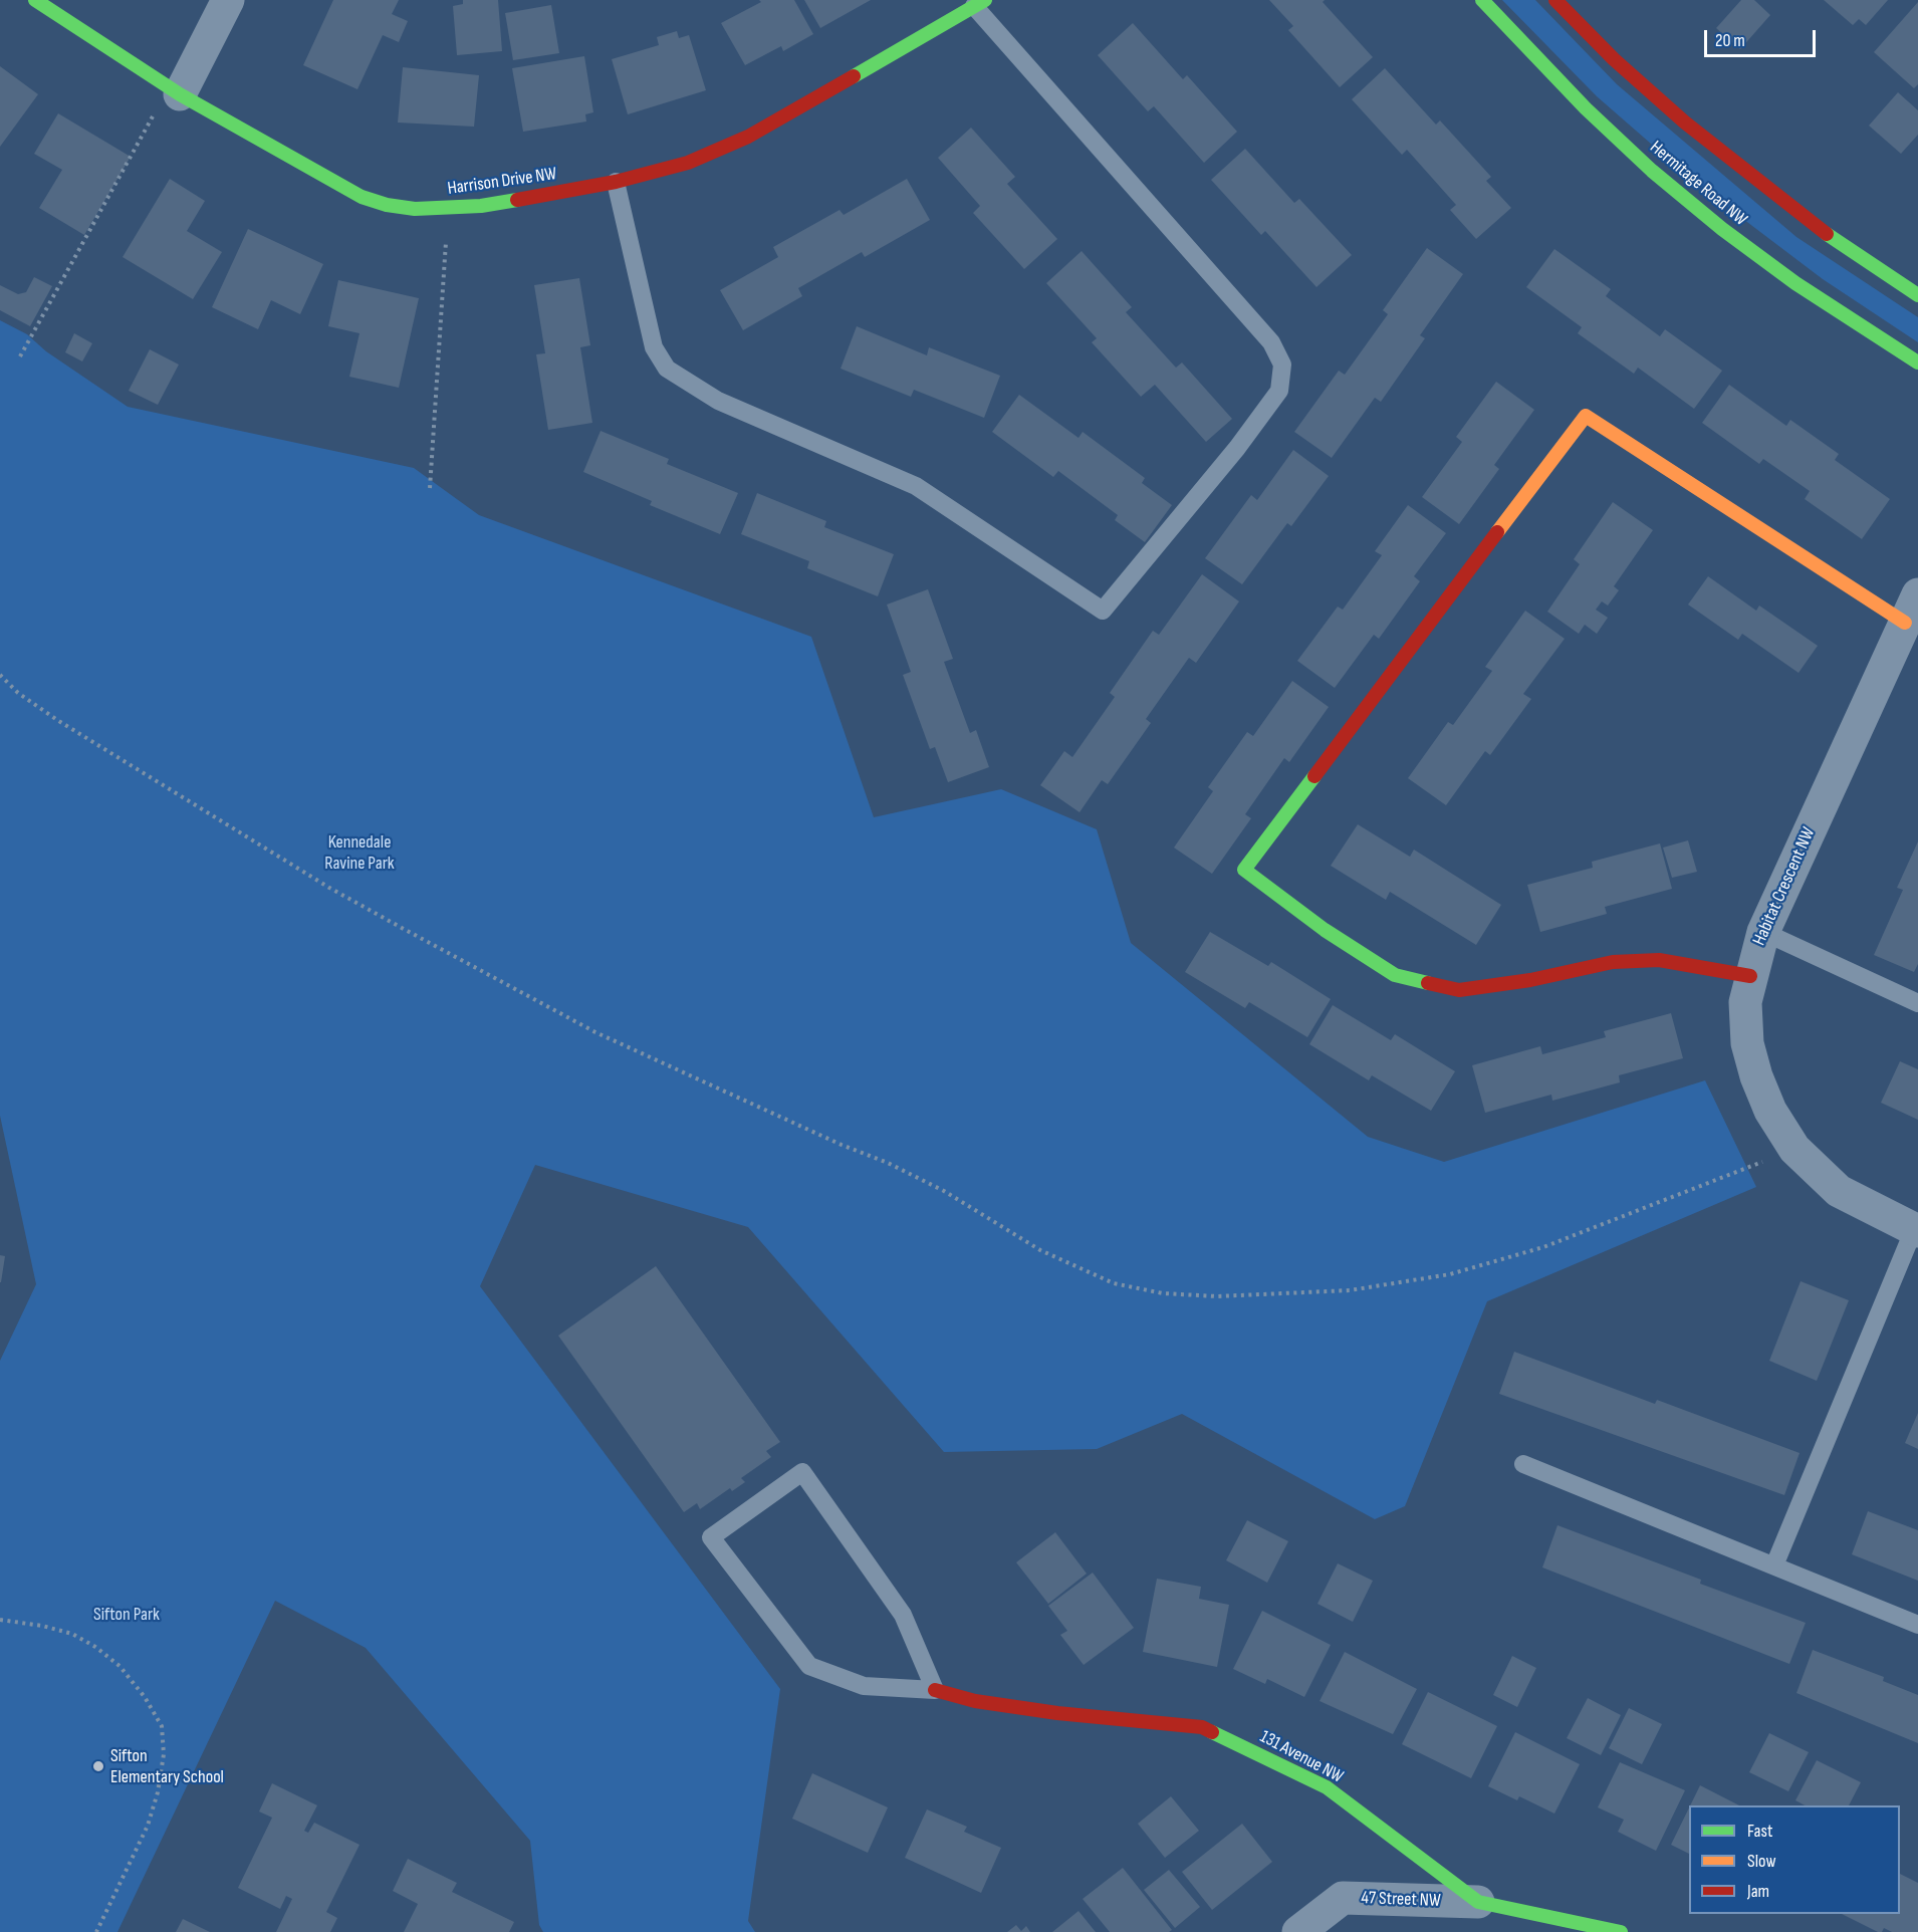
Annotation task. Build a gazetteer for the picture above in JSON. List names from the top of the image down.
{
  "streets": {
    "street": [
      "Harrison Drive NW",
      "Hermitage Road NW",
      "Habitat Crescent NW",
      "131 Avenue NW",
      "47 Street NW"
    ]
  },
  "crossings": [
    ["131 Avenue NW", "47 Street NW"]
  ],
  "parks": ["Kennedale Ravine Park", "Sifton Park"],
  "places": ["Sifton Elementary School"],
  "legend": ["Fast", "Slow", "Jam"],
  "scale_bar": "20 m"
}
